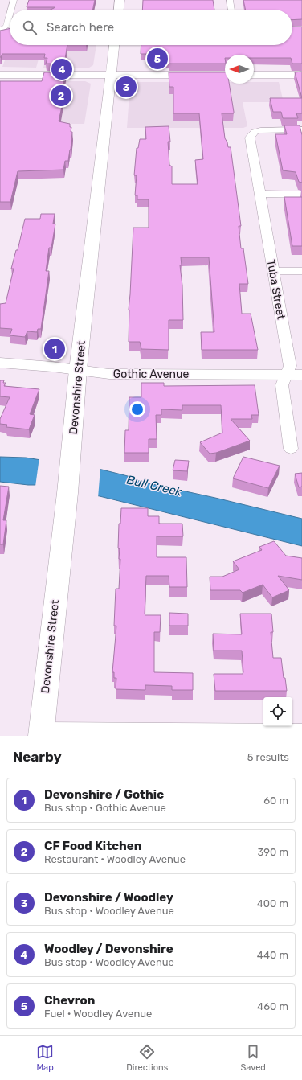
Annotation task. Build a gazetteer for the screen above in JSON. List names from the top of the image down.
{
  "streets": {
    "main road": ["Devonshire Street"],
    "street": ["Tuba Street", "Gothic Avenue"]
  },
  "crossings": [
    ["Tuba Street", "Gothic Avenue"],
    ["Gothic Avenue", "Devonshire Street"]
  ],
  "water": ["Bull Creek"],
  "north": "left",
  "page": {
    "search": "Search here",
    "pins": [
      "5",
      "4",
      "3",
      "2",
      "1"
    ],
    "heading": ["Nearby", "5 results"],
    "list": [
      {
        "mark": "1",
        "name": "Devonshire / Gothic",
        "note": "Bus stop · Gothic Avenue",
        "value": "60 m"
      },
      {
        "mark": "2",
        "name": "CF Food Kitchen",
        "note": "Restaurant · Woodley Avenue",
        "value": "390 m"
      },
      {
        "mark": "3",
        "name": "Devonshire / Woodley",
        "note": "Bus stop · Woodley Avenue",
        "value": "400 m"
      },
      {
        "mark": "4",
        "name": "Woodley / Devonshire",
        "note": "Bus stop · Woodley Avenue",
        "value": "440 m"
      },
      {
        "mark": "5",
        "name": "Chevron",
        "note": "Fuel · Woodley Avenue",
        "value": "460 m"
      }
    ],
    "nav": ["Map", "Directions", "Saved"]
  }
}
